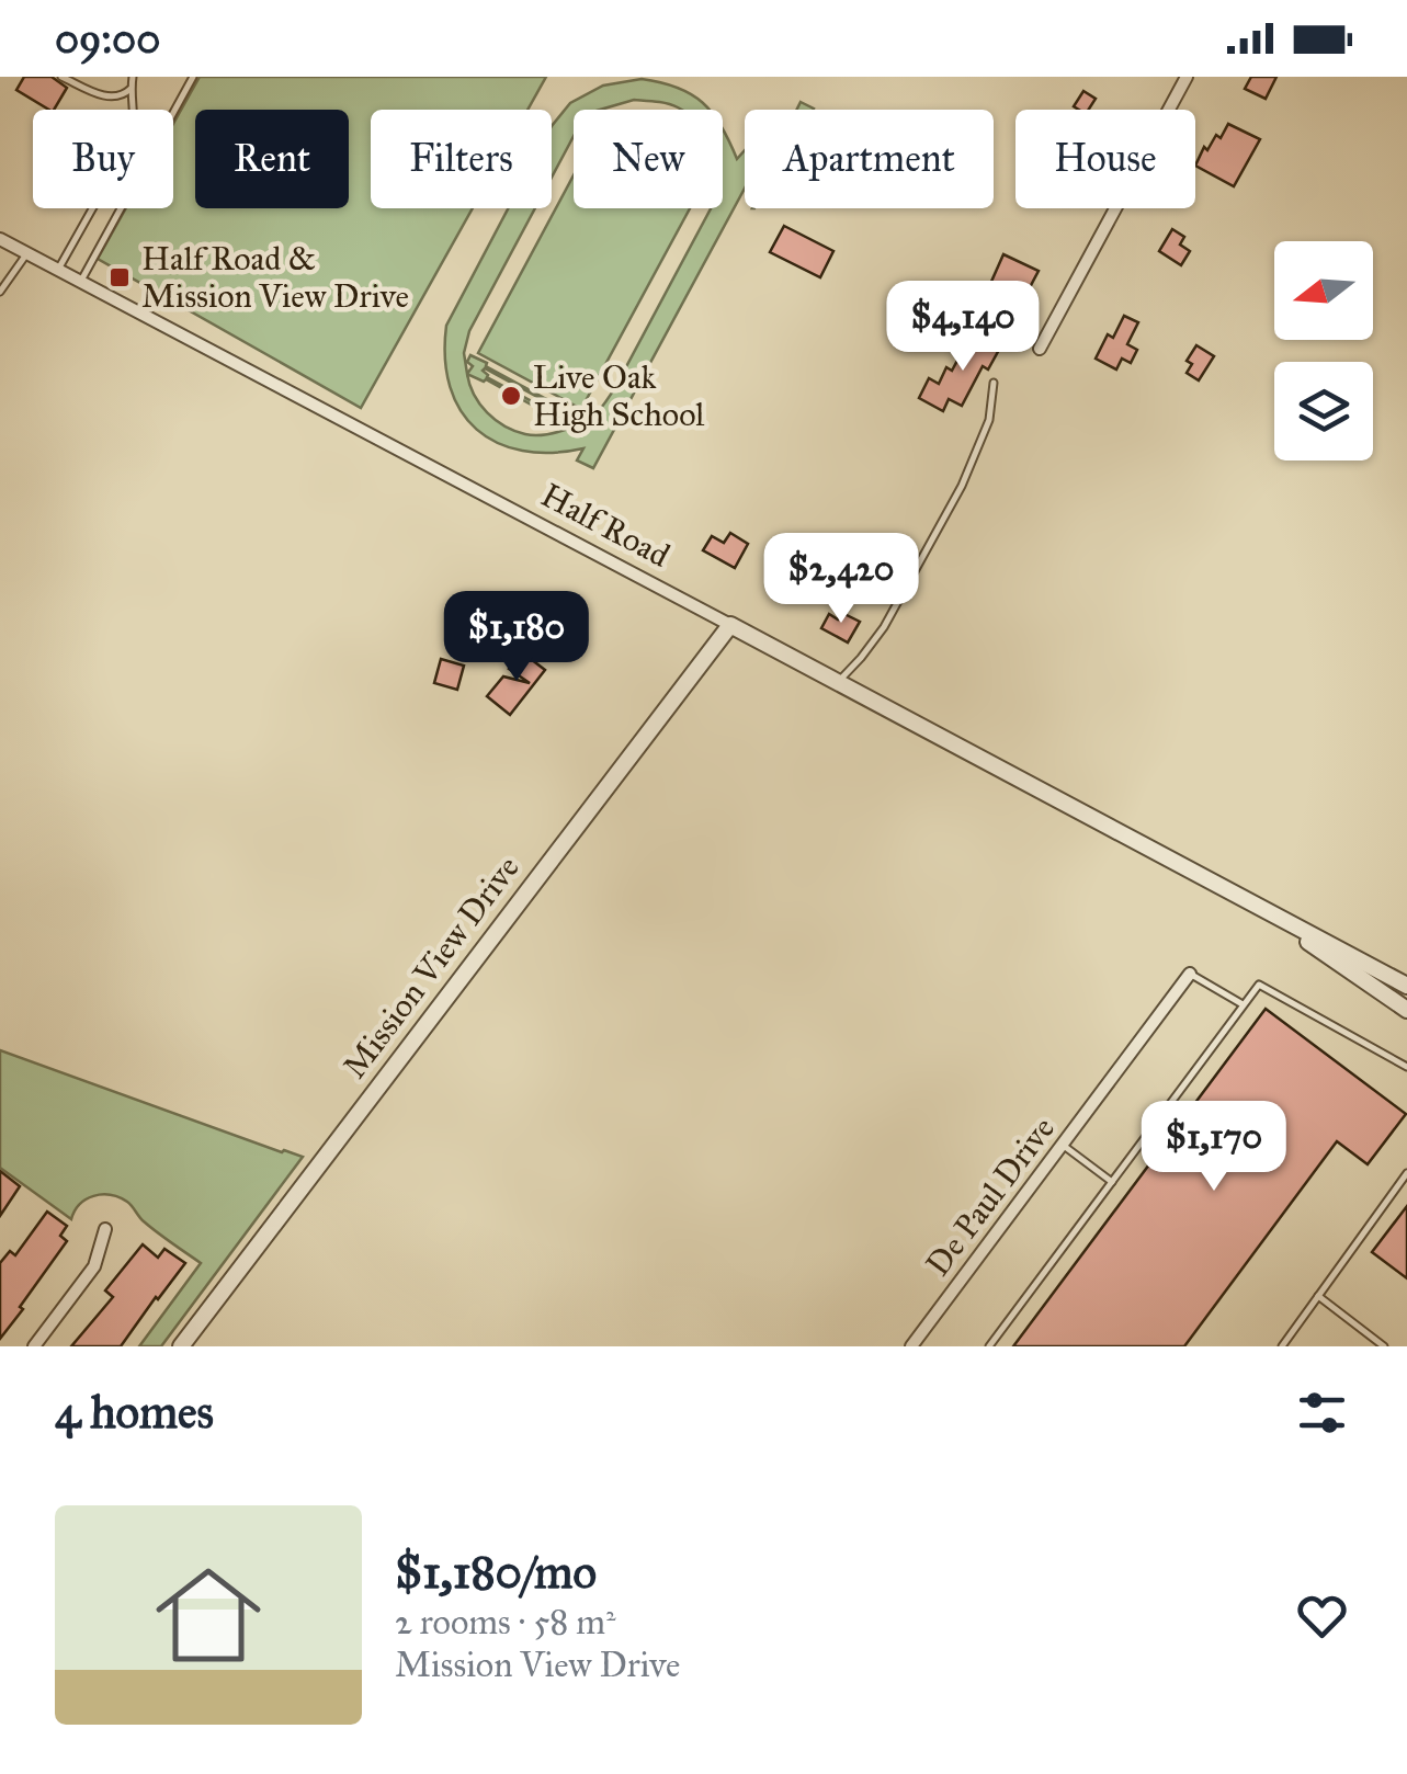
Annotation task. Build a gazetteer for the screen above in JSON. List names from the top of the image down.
{
  "streets": {
    "street": ["Half Road", "Mission View Drive", "De Paul Drive"]
  },
  "crossings": [
    ["Half Road", "Mission View Drive"]
  ],
  "places": {
    "transit": ["Half Road & Mission View Drive"],
    "other": ["Live Oak High School"]
  },
  "north": "left",
  "page": {
    "status": "09:00",
    "chip": [
      "Buy",
      "Rent",
      "Filters",
      "New",
      "Apartment",
      "House"
    ],
    "price": [
      "$4,140",
      "$2,420",
      "$1,180",
      "$1,170"
    ],
    "heading": "4 homes",
    "list": [
      {
        "name": "$1,180/mo",
        "note": "2 rooms · 58 m² · Mission View Drive"
      }
    ]
  }
}
